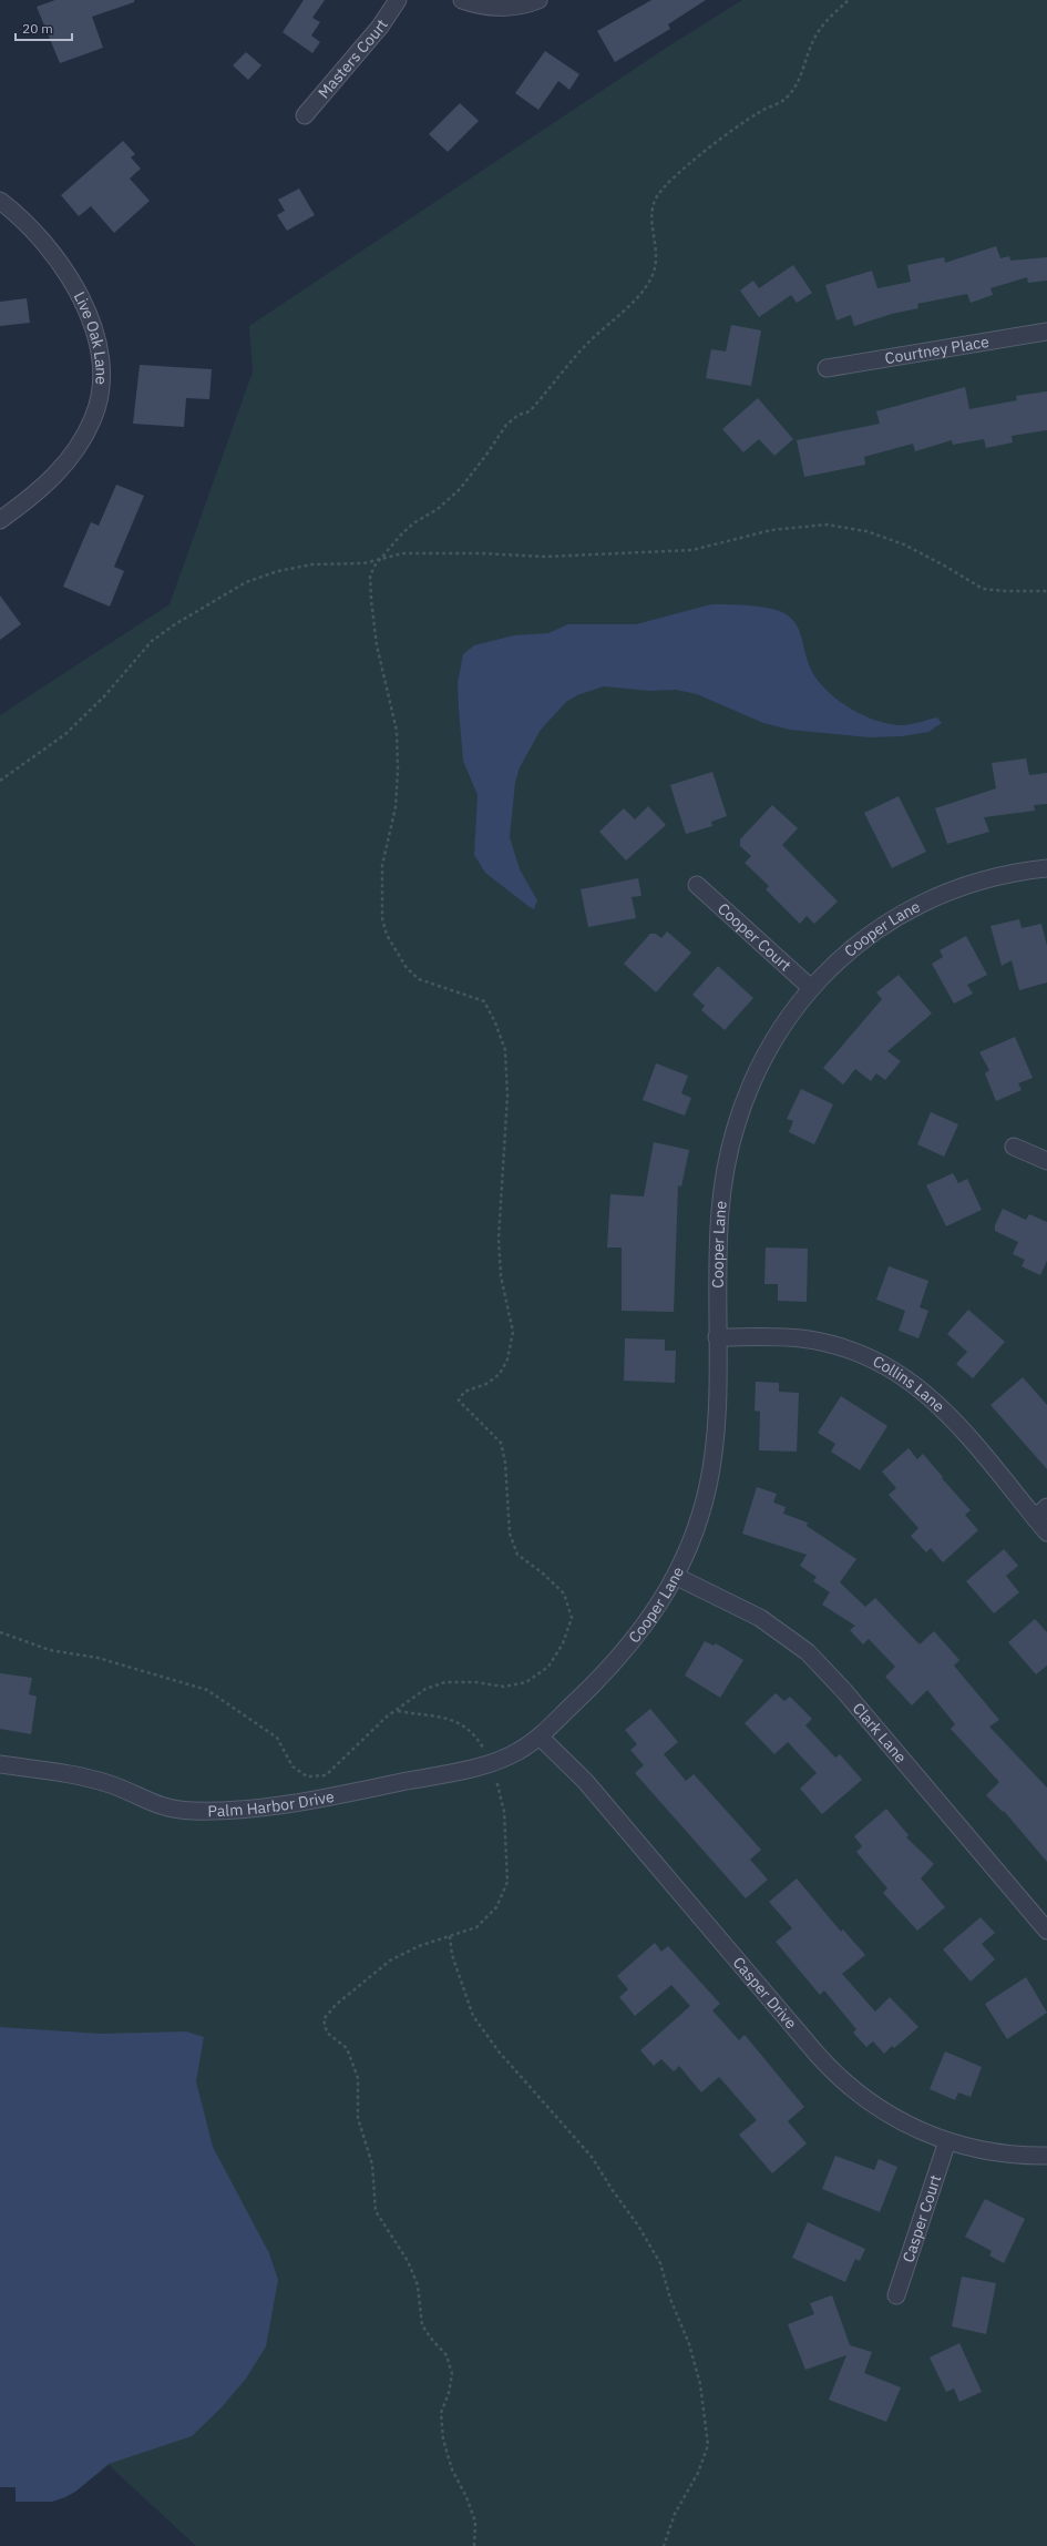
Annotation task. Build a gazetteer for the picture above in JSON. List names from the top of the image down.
{
  "streets": {
    "street": [
      "Masters Court",
      "Live Oak Lane",
      "Courtney Place",
      "Cooper Lane",
      "Cooper Court",
      "Collins Lane",
      "Clark Lane",
      "Palm Harbor Drive",
      "Casper Drive",
      "Casper Court"
    ]
  },
  "crossings": [
    ["Cooper Lane", "Cooper Court"],
    ["Cooper Lane", "Collins Lane"],
    ["Cooper Lane", "Clark Lane"],
    ["Cooper Lane", "Palm Harbor Drive"],
    ["Cooper Lane", "Casper Drive"],
    ["Palm Harbor Drive", "Casper Drive"],
    ["Casper Drive", "Casper Court"]
  ],
  "scale_bar": "20 m"
}
